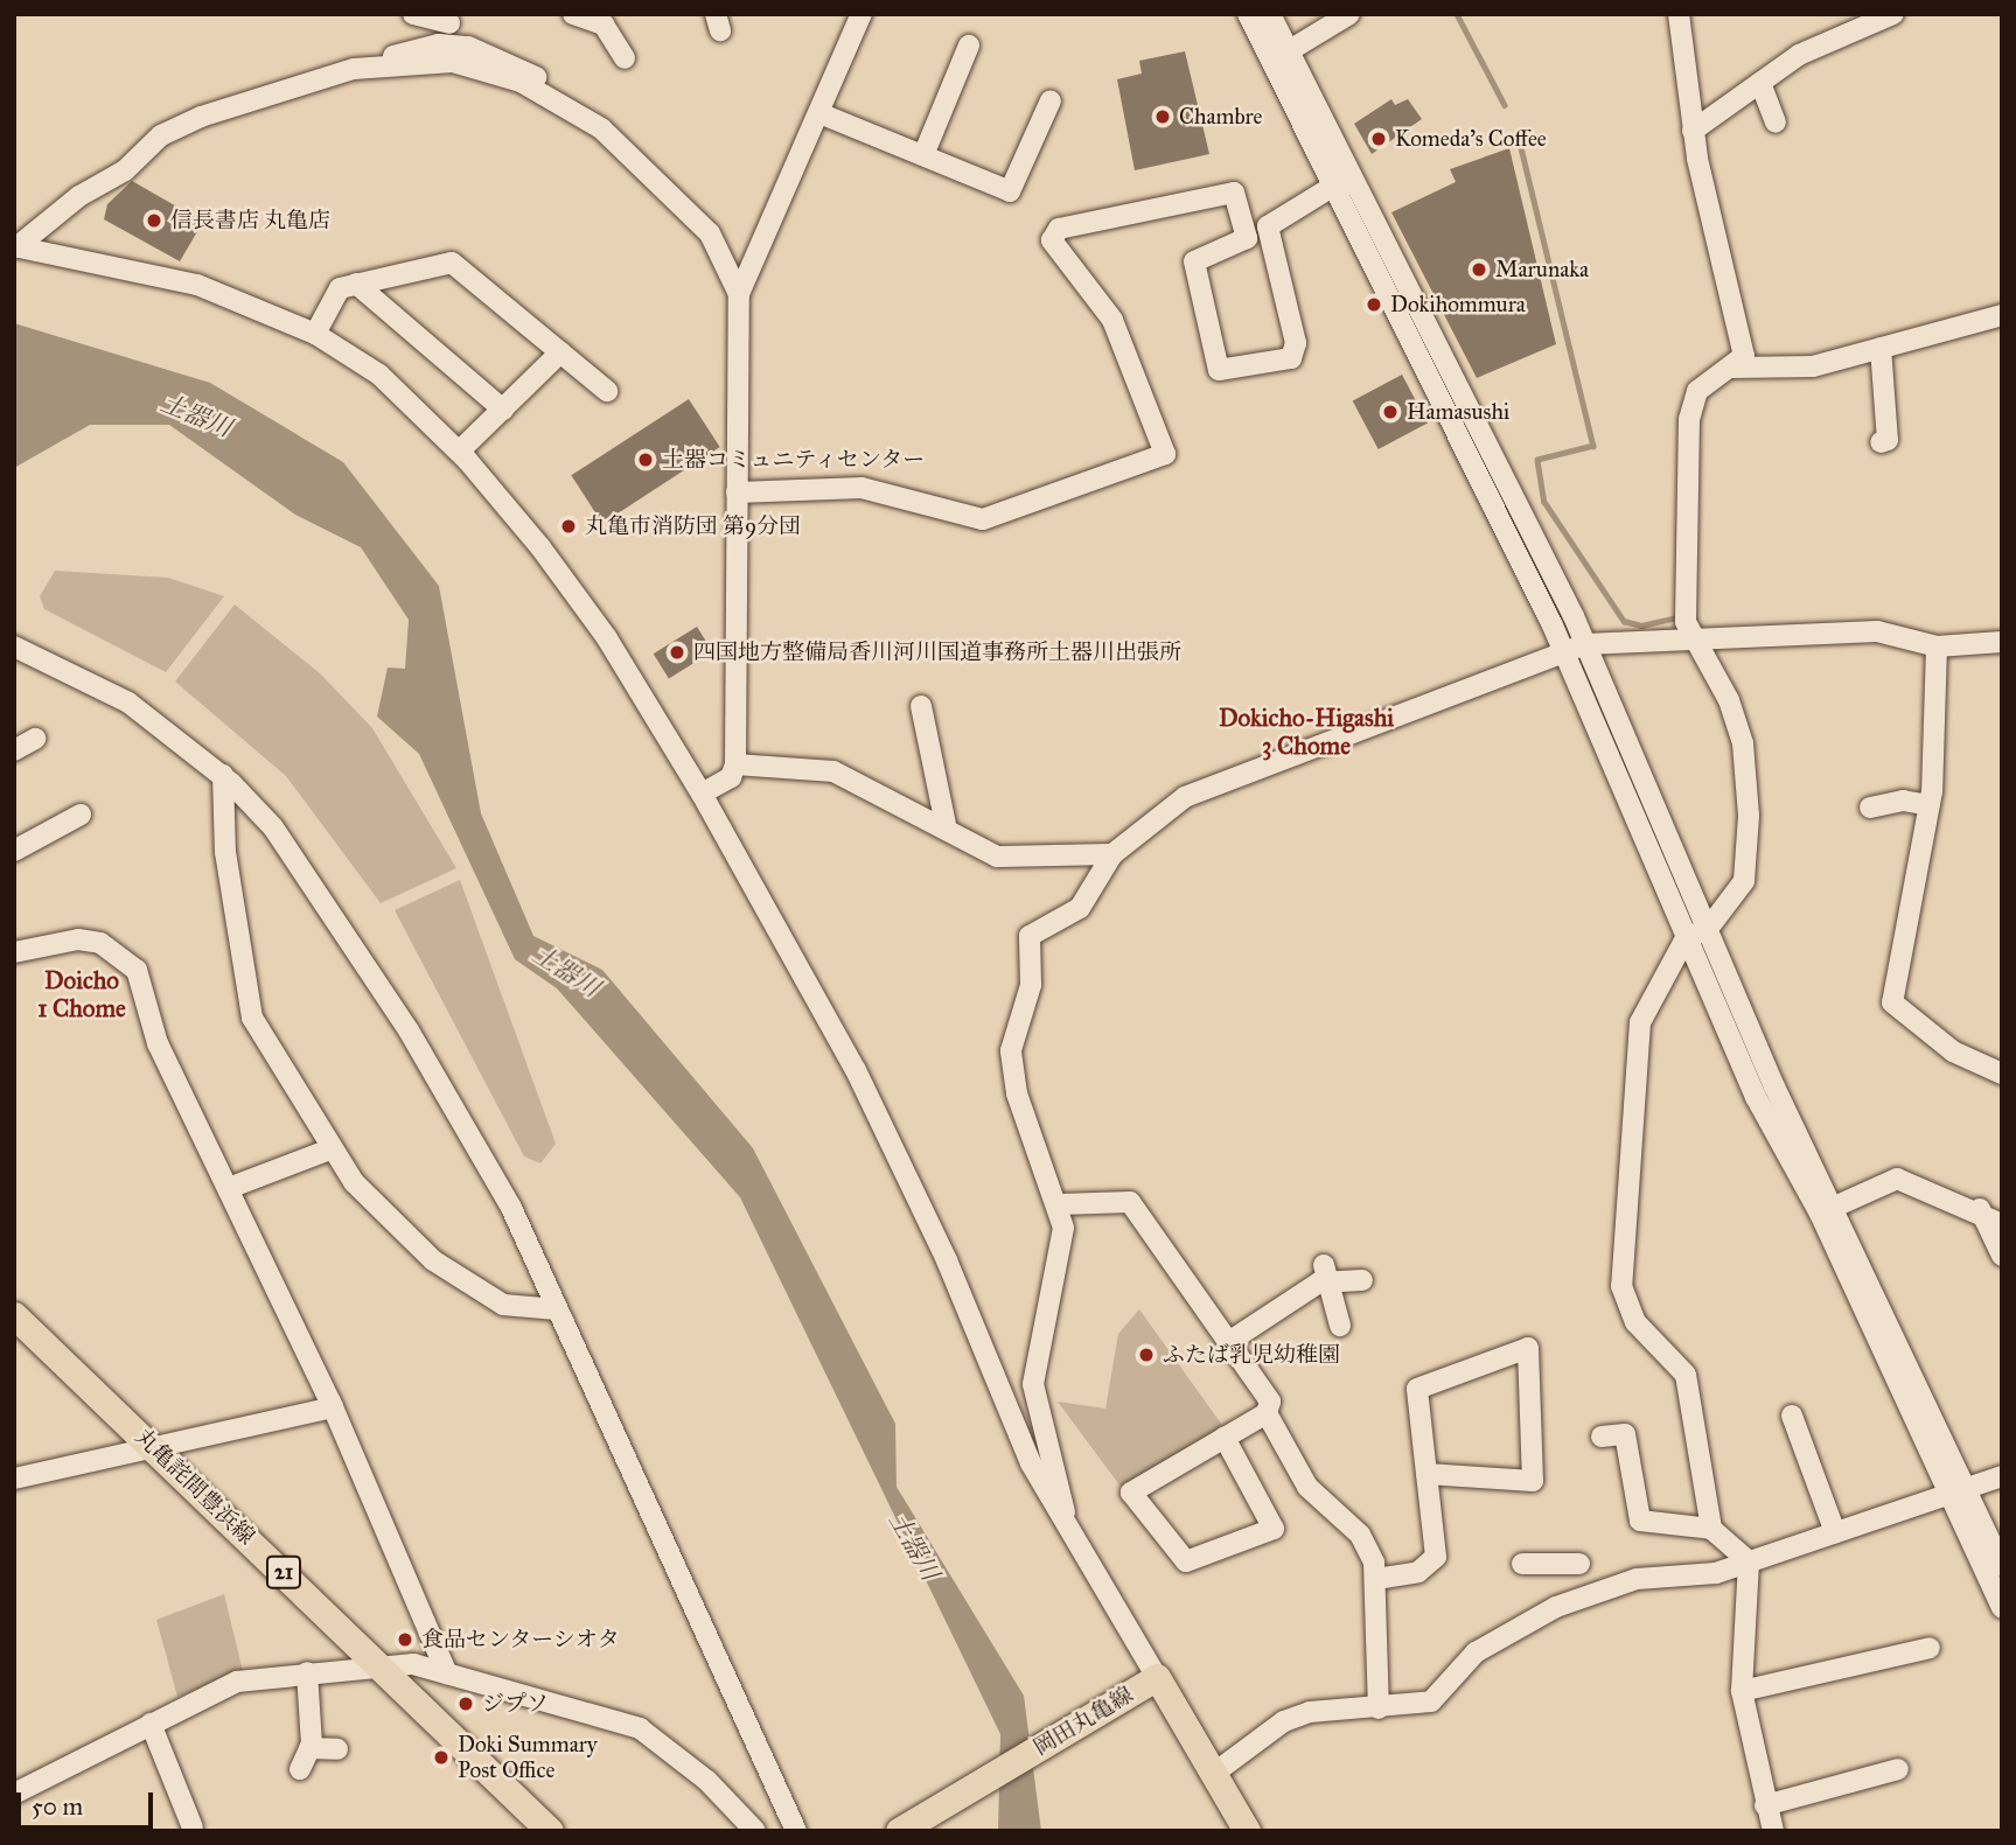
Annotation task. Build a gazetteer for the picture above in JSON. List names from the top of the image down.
{
  "streets": {
    "main road": ["丸亀詫間豊浜線", "21", "岡田丸亀線"]
  },
  "districts": ["Dokicho-Higashi 3 Chome", "Doicho 1 Chome"],
  "water": ["土器川"],
  "places": [
    "Chambre",
    "Komeda's Coffee",
    "信長書店 丸亀店",
    "Marunaka",
    "Dokihommura",
    "Hamasushi",
    "土器コミュニティセンター",
    "丸亀市消防団 第9分団",
    "四国地方整備局香川河川国道事務所土器川出張所",
    "ふたば乳児幼稚園",
    "食品センターシオタ",
    "ジプソ",
    "Doki Summary Post Office"
  ],
  "scale_bar": "50 m"
}
